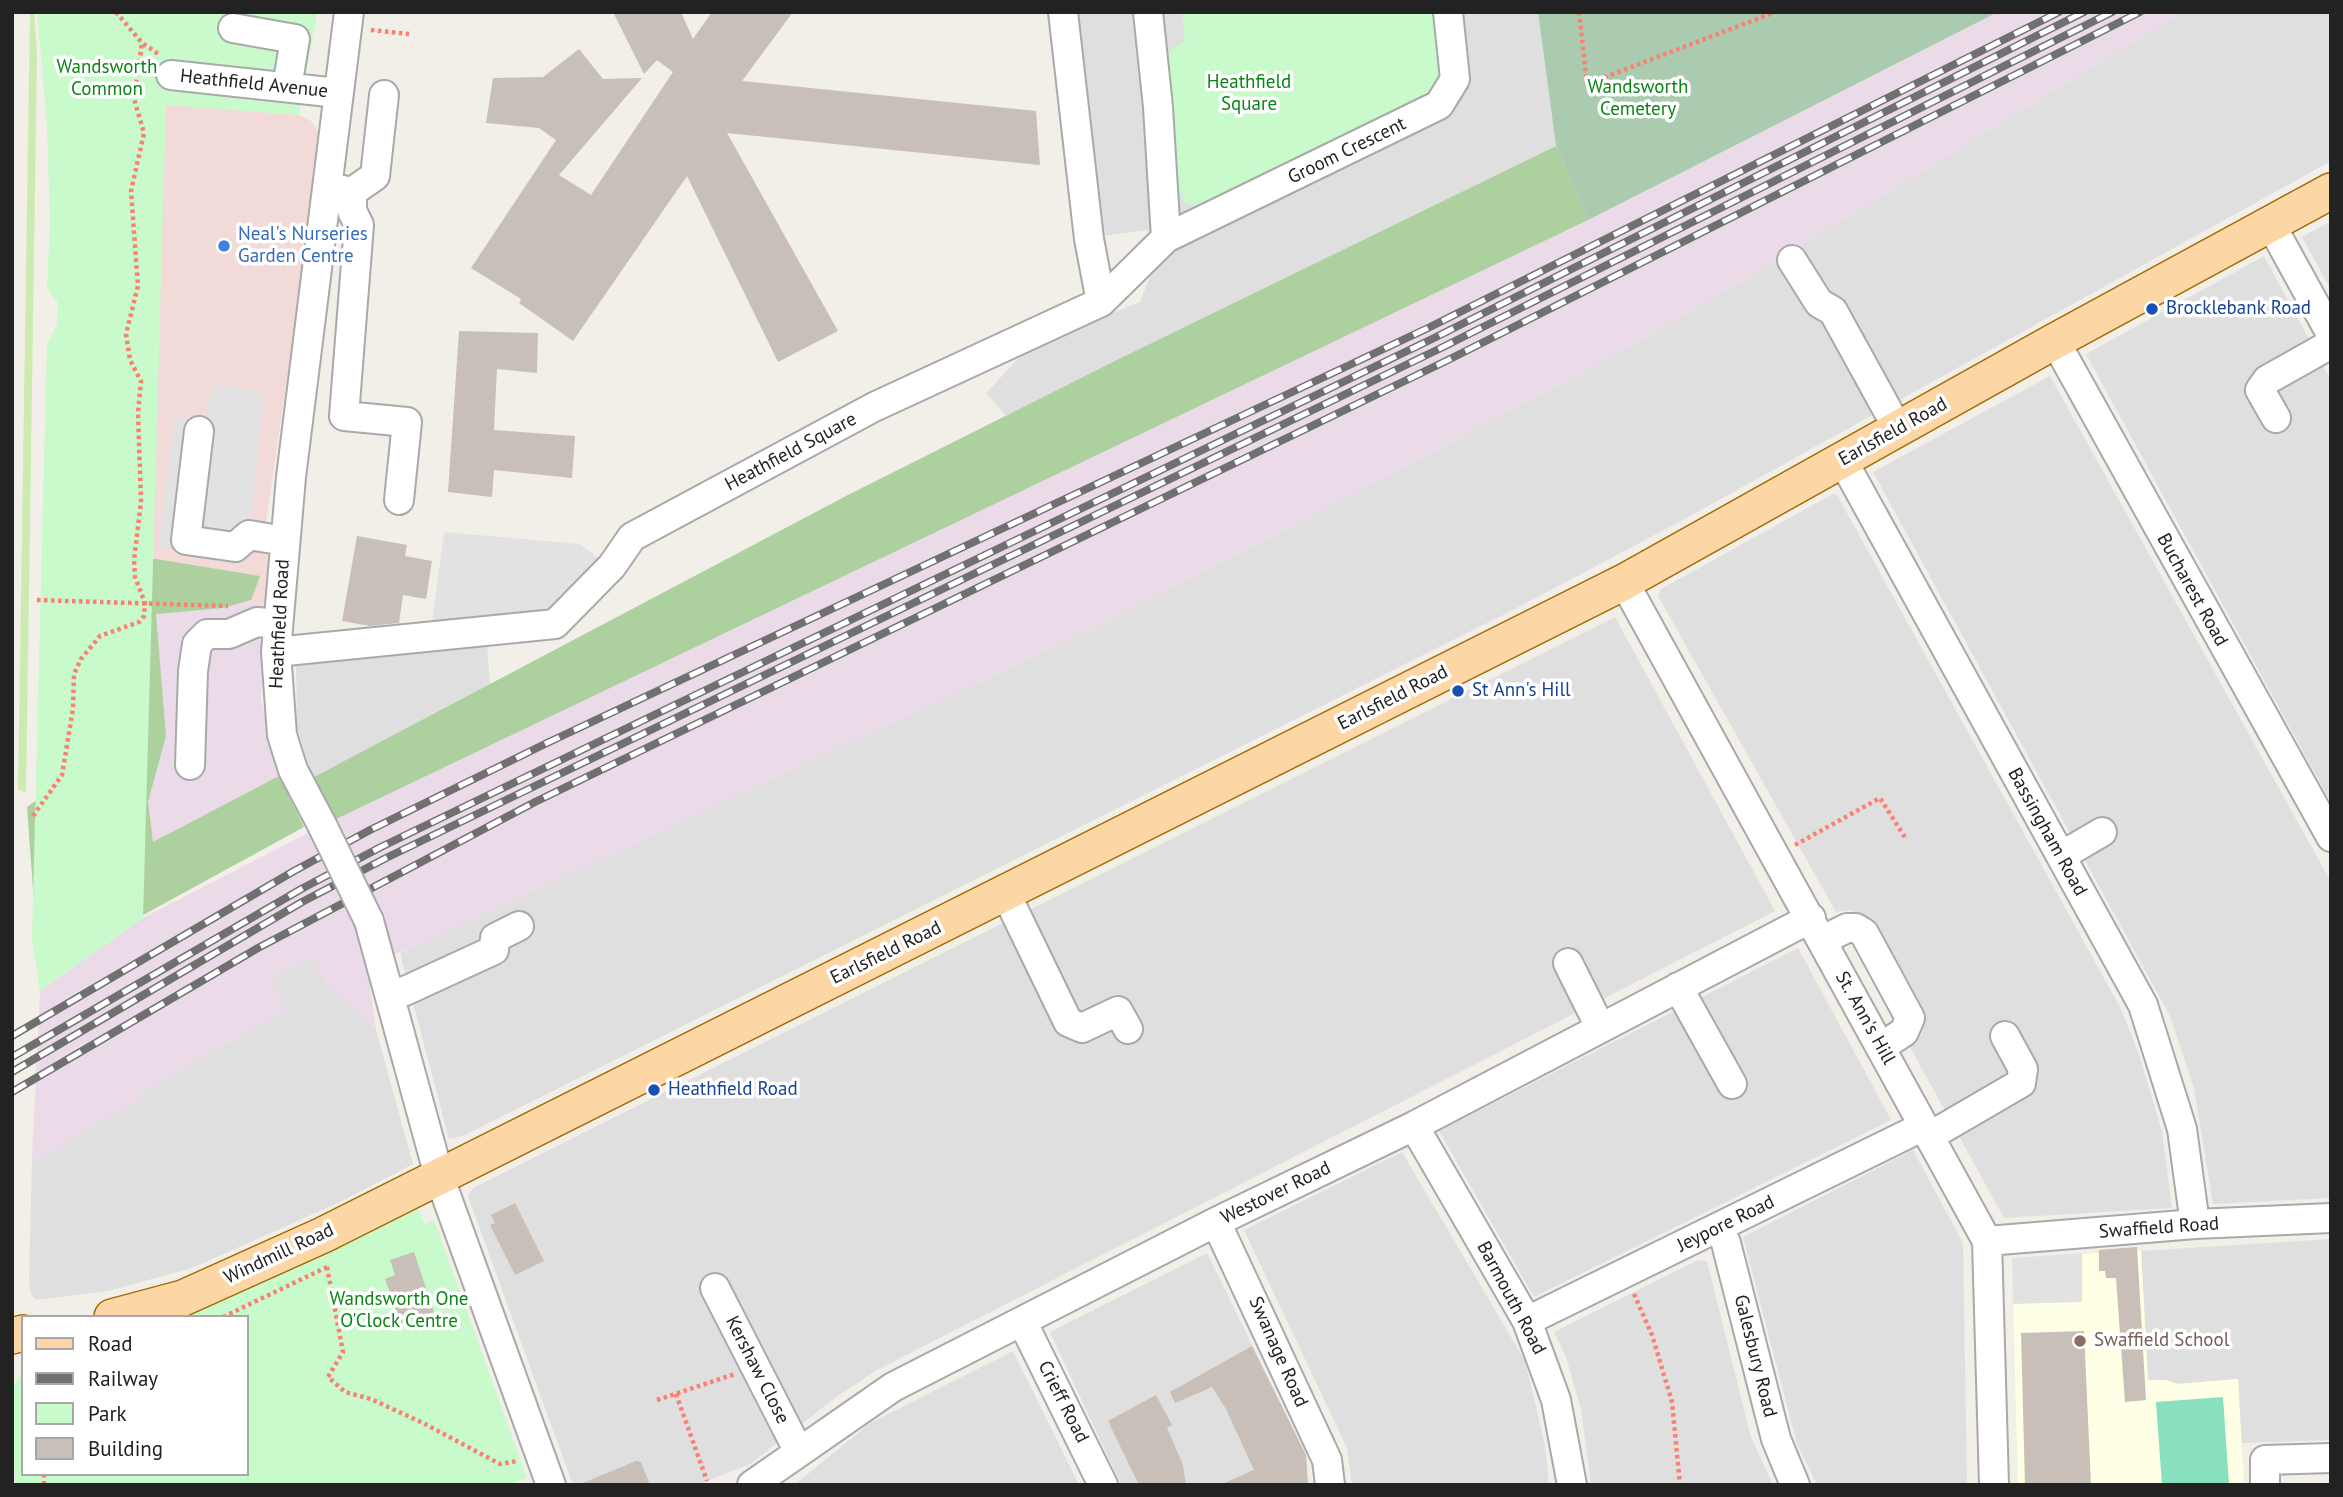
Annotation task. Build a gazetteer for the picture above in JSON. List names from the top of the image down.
{
  "streets": {
    "main road": ["Earlsfield Road", "Windmill Road"],
    "street": [
      "Heathfield Avenue",
      "Groom Crescent",
      "Heathfield Square",
      "Bucharest Road",
      "Heathfield Road",
      "Bassingham Road",
      "St. Ann's Hill",
      "Westover Road",
      "Jeypore Road",
      "Swaffield Road",
      "Barmouth Road",
      "Swanage Road",
      "Galesbury Road",
      "Kershaw Close",
      "Crieff Road"
    ]
  },
  "crossings": [
    ["Heathfield Avenue", "Heathfield Road"],
    ["Groom Crescent", "Heathfield Square"],
    ["Earlsfield Road", "Bucharest Road"],
    ["Earlsfield Road", "Heathfield Road"],
    ["Earlsfield Road", "Bassingham Road"],
    ["Earlsfield Road", "St. Ann's Hill"],
    ["Earlsfield Road", "Windmill Road"],
    ["Heathfield Square", "Heathfield Road"],
    ["Heathfield Road", "Windmill Road"],
    ["Bassingham Road", "Swaffield Road"],
    ["St. Ann's Hill", "Westover Road"],
    ["St. Ann's Hill", "Jeypore Road"],
    ["St. Ann's Hill", "Swaffield Road"],
    ["Westover Road", "Barmouth Road"],
    ["Westover Road", "Swanage Road"],
    ["Westover Road", "Kershaw Close"],
    ["Westover Road", "Crieff Road"],
    ["Jeypore Road", "Barmouth Road"],
    ["Jeypore Road", "Galesbury Road"]
  ],
  "parks": [
    "Wandsworth Common",
    "Heathfield Square",
    "Wandsworth Cemetery",
    "Wandsworth One O'Clock Centre"
  ],
  "places": [
    "Neal's Nurseries Garden Centre",
    "Brocklebank Road",
    "St Ann's Hill",
    "Heathfield Road",
    "Swaffield School"
  ],
  "legend": [
    "Road",
    "Railway",
    "Park",
    "Building"
  ]
}
